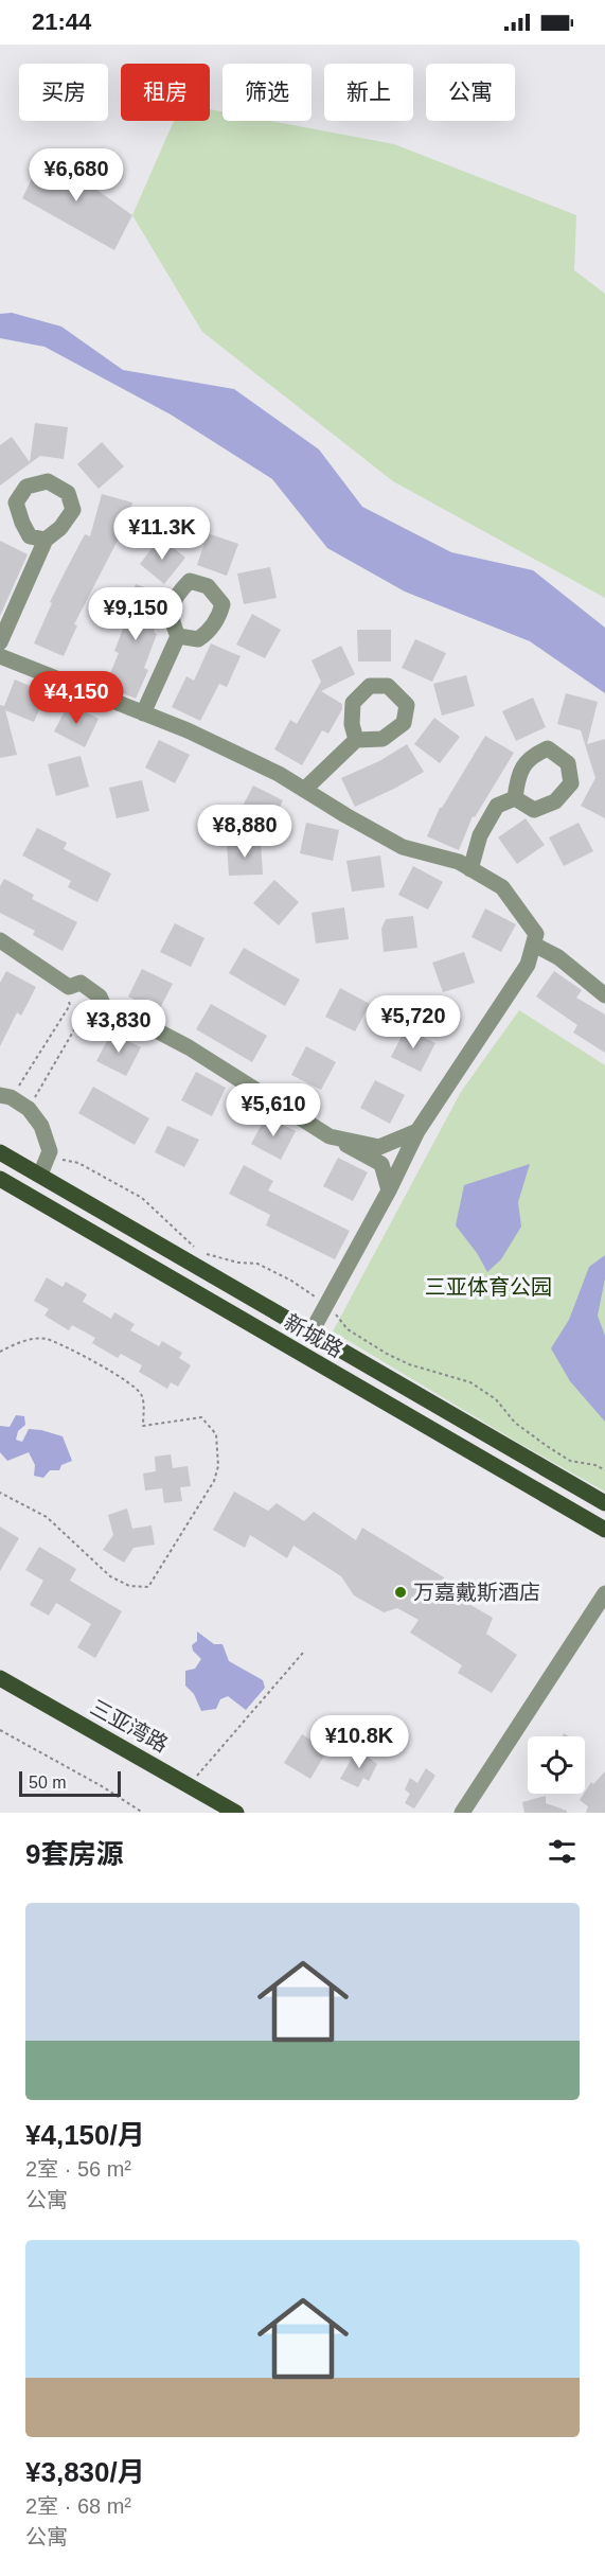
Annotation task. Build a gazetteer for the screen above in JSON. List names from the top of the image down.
{
  "streets": {
    "main road": ["新城路", "三亚湾路"]
  },
  "parks": ["三亚体育公园"],
  "places": ["万嘉戴斯酒店"],
  "scale_bar": "50 m",
  "page": {
    "status": "21:44",
    "chip": [
      "买房",
      "租房",
      "筛选",
      "新上",
      "公寓"
    ],
    "price": [
      "¥6,680",
      "¥11.3K",
      "¥9,150",
      "¥4,150",
      "¥8,880",
      "¥5,720",
      "¥3,830",
      "¥5,610",
      "¥10.8K"
    ],
    "scale": "50 m",
    "heading": "9套房源",
    "list": [
      {
        "name": "¥4,150/月",
        "note": "2室 · 56 m² · 公寓"
      },
      {
        "name": "¥3,830/月",
        "note": "2室 · 68 m² · 公寓"
      }
    ]
  }
}
